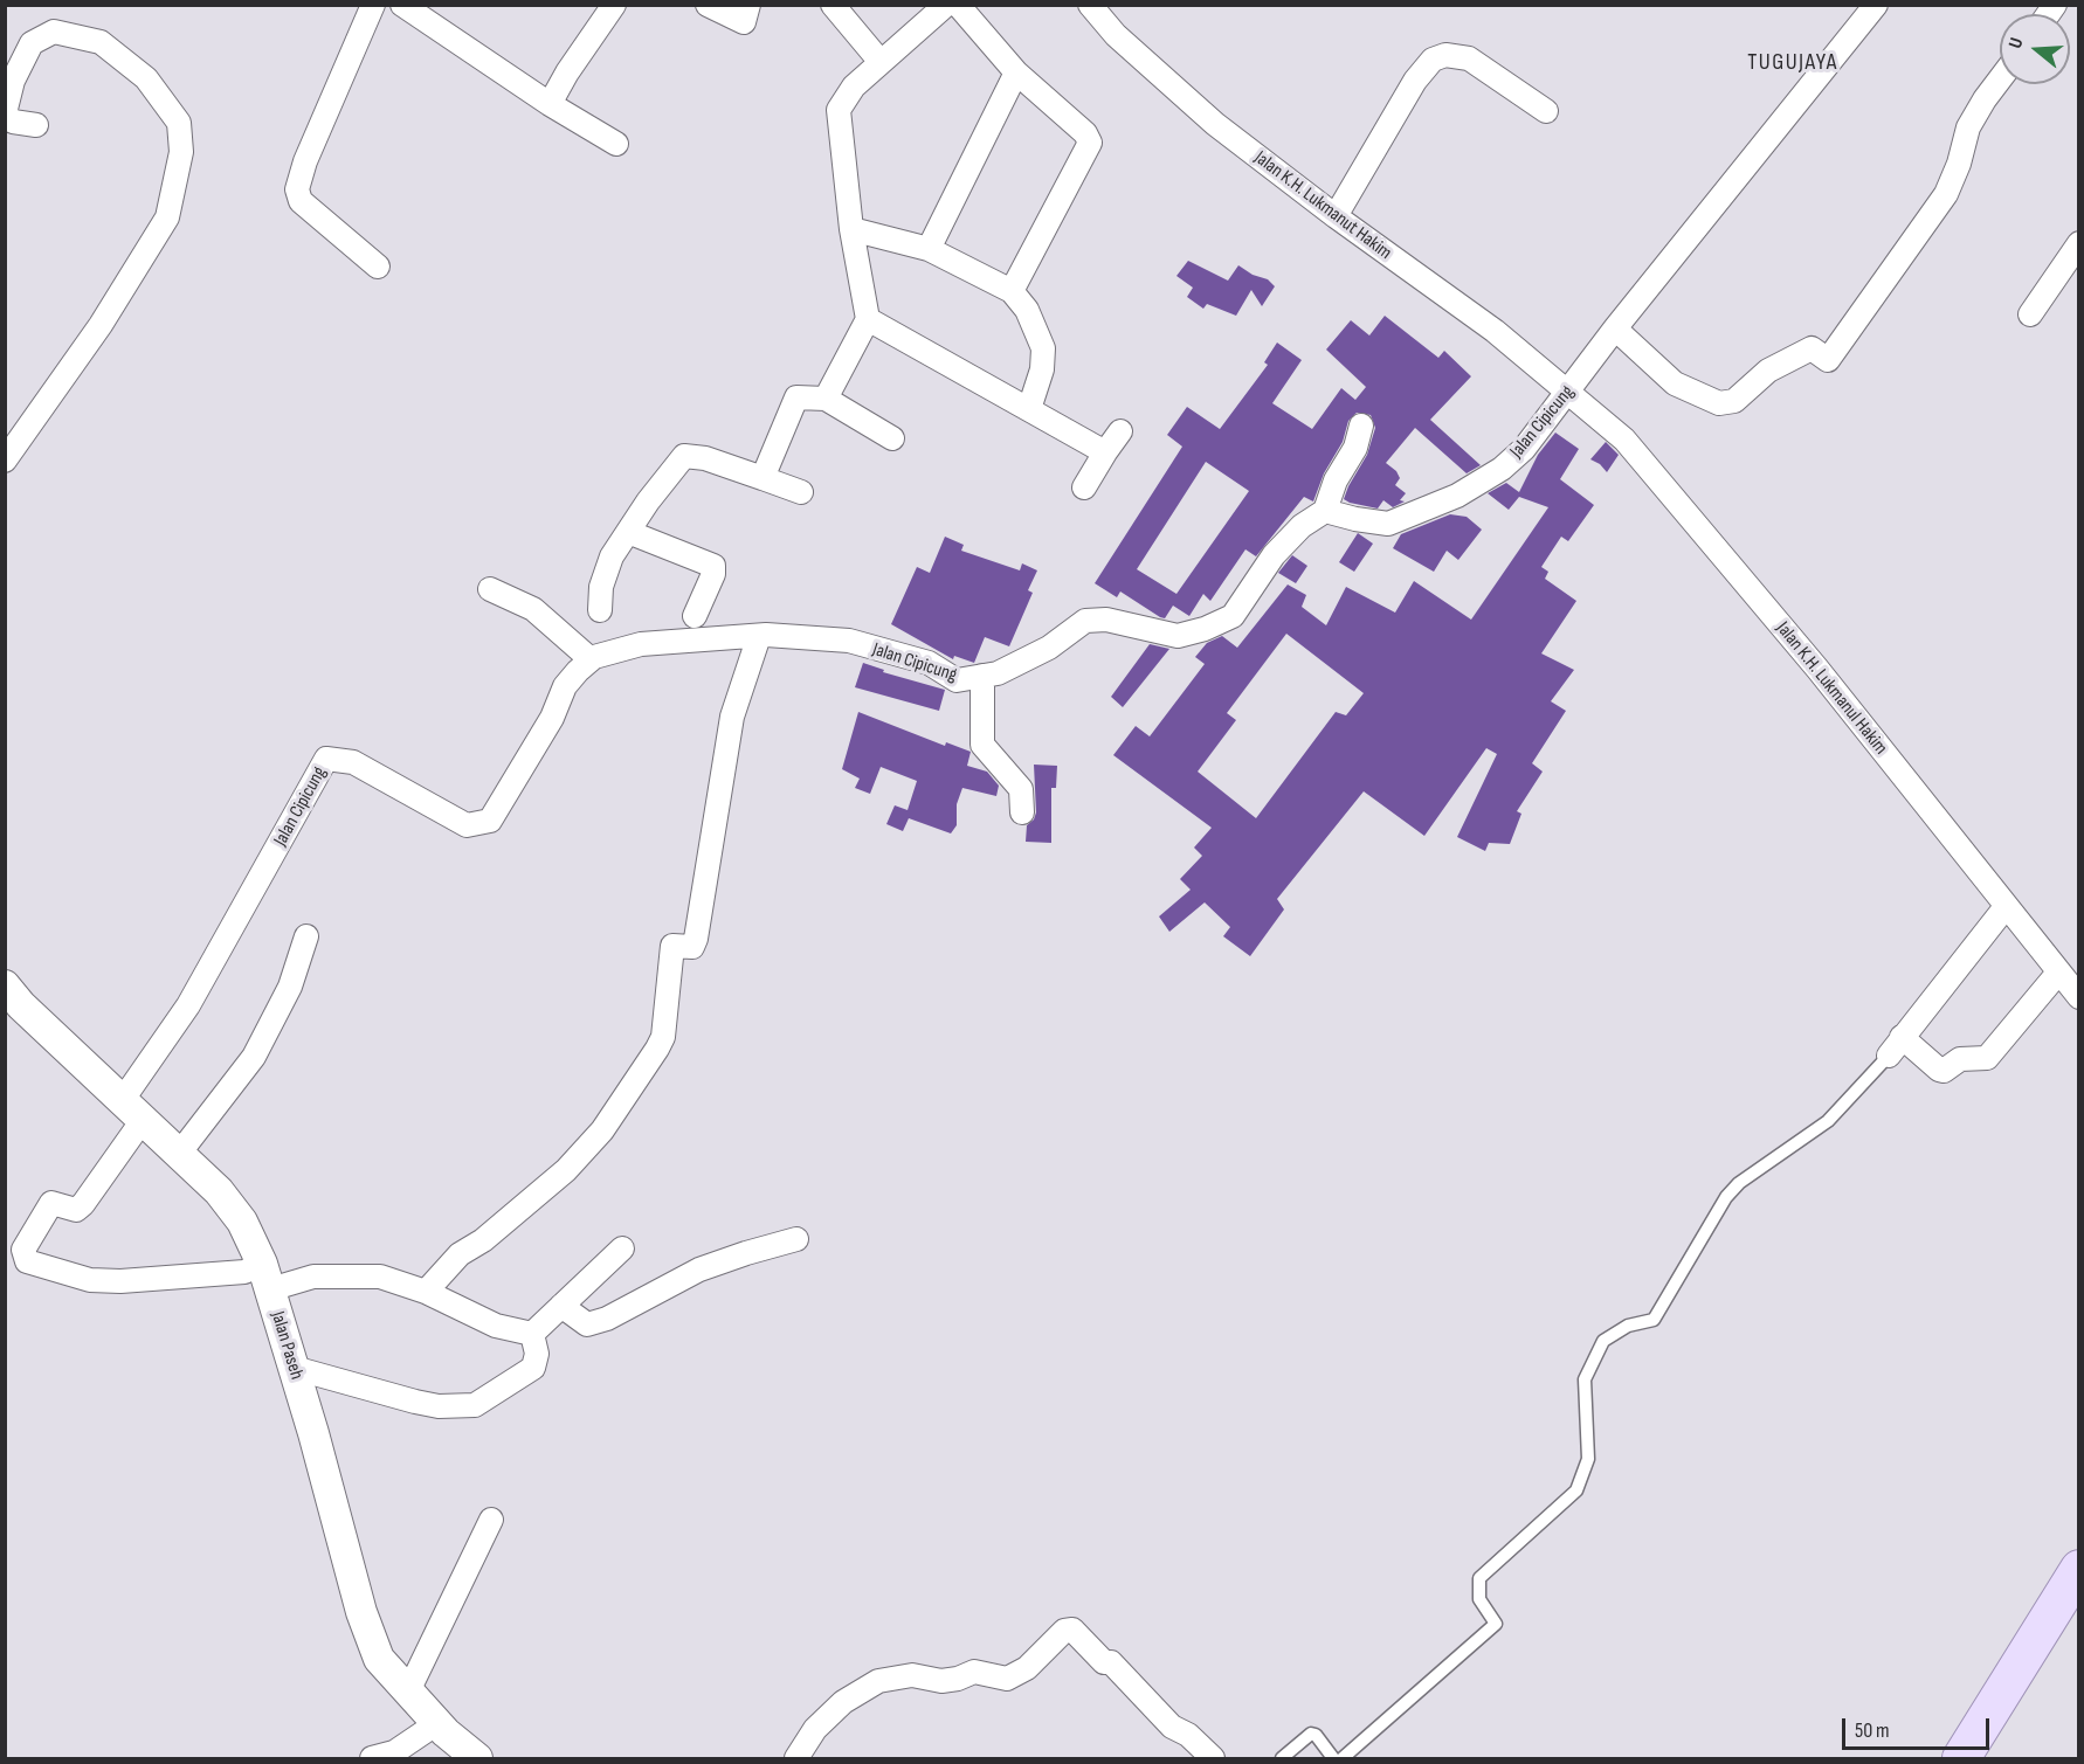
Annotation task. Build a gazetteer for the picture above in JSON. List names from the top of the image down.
{
  "streets": {
    "street": [
      "Jalan K.H. Lukmanut Hakim",
      "Jalan Cipicung",
      "Jalan K.H. Lukmanul Hakim",
      "Jalan Paseh"
    ]
  },
  "crossings": [
    ["Jalan K.H. Lukmanut Hakim", "Jalan Cipicung"],
    ["Jalan K.H. Lukmanut Hakim", "Jalan K.H. Lukmanul Hakim"],
    ["Jalan Cipicung", "Jalan K.H. Lukmanul Hakim"],
    ["Jalan Cipicung", "Jalan Paseh"]
  ],
  "districts": ["TUGUJAYA"],
  "scale_bar": "50 m",
  "north": "left"
}
